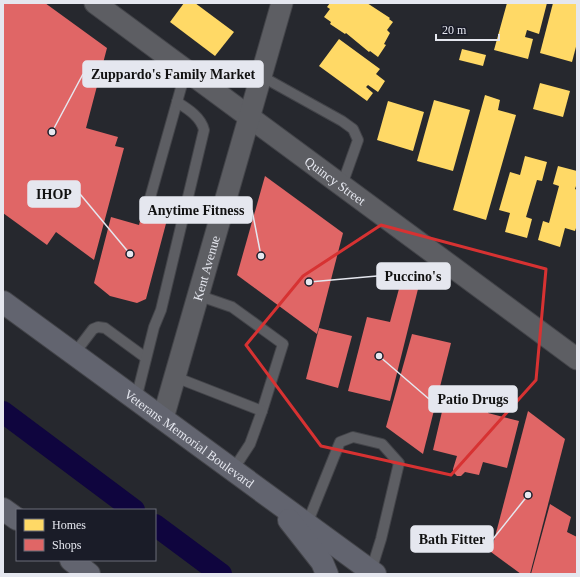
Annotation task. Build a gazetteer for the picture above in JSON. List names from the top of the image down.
{
  "streets": {
    "main road": ["Veterans Memorial Boulevard"],
    "street": ["Quincy Street", "Kent Avenue"]
  },
  "crossings": [
    ["Quincy Street", "Kent Avenue"],
    ["Kent Avenue", "Veterans Memorial Boulevard"]
  ],
  "places": [
    "Zuppardo's Family Market",
    "IHOP",
    "Anytime Fitness",
    "Puccino's",
    "Patio Drugs",
    "Bath Fitter"
  ],
  "legend": ["Homes", "Shops"],
  "scale_bar": "20 m"
}
